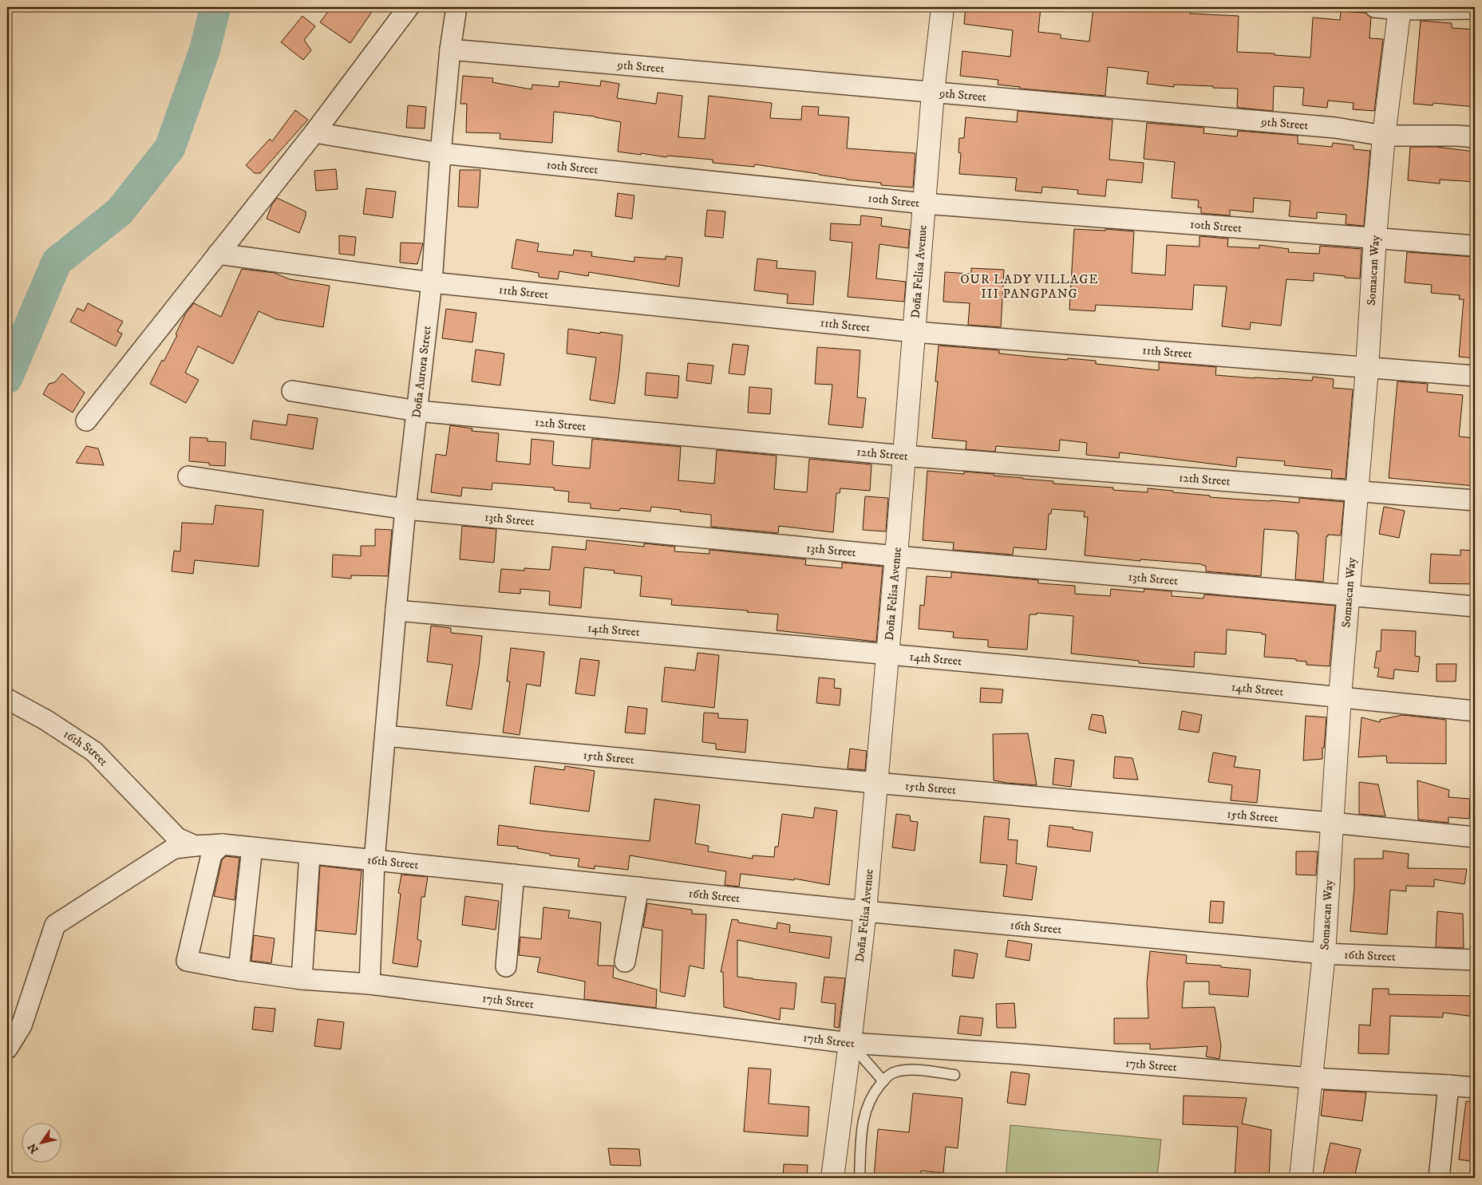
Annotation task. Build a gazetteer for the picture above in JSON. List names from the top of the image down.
{
  "streets": {
    "street": [
      "9th Street",
      "10th Street",
      "Somascan Way",
      "Doña Felisa Avenue",
      "11th Street",
      "Doña Aurora Street",
      "12th Street",
      "13th Street",
      "14th Street",
      "16th Street",
      "15th Street",
      "17th Street"
    ]
  },
  "crossings": [
    ["9th Street", "Somascan Way"],
    ["9th Street", "Doña Felisa Avenue"],
    ["9th Street", "Doña Aurora Street"],
    ["10th Street", "Somascan Way"],
    ["10th Street", "Doña Felisa Avenue"],
    ["10th Street", "Doña Aurora Street"],
    ["Somascan Way", "11th Street"],
    ["Somascan Way", "12th Street"],
    ["Somascan Way", "13th Street"],
    ["Somascan Way", "14th Street"],
    ["Somascan Way", "16th Street"],
    ["Somascan Way", "15th Street"],
    ["Somascan Way", "17th Street"],
    ["Doña Felisa Avenue", "11th Street"],
    ["Doña Felisa Avenue", "12th Street"],
    ["Doña Felisa Avenue", "13th Street"],
    ["Doña Felisa Avenue", "14th Street"],
    ["Doña Felisa Avenue", "16th Street"],
    ["Doña Felisa Avenue", "15th Street"],
    ["Doña Felisa Avenue", "17th Street"],
    ["11th Street", "Doña Aurora Street"],
    ["Doña Aurora Street", "12th Street"],
    ["Doña Aurora Street", "13th Street"],
    ["Doña Aurora Street", "14th Street"],
    ["Doña Aurora Street", "16th Street"],
    ["Doña Aurora Street", "15th Street"],
    ["Doña Aurora Street", "17th Street"],
    ["16th Street", "17th Street"]
  ],
  "districts": ["OUR LADY VILLAGE III PANGPANG"],
  "north": "bottom left"
}
